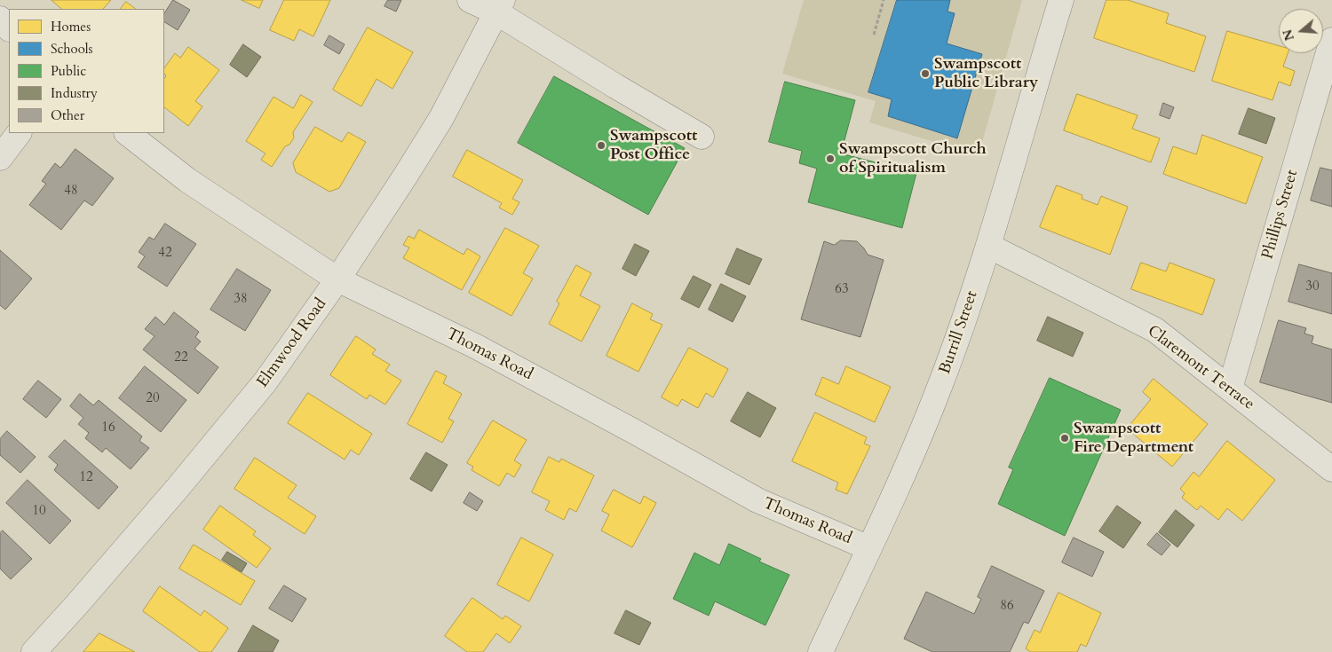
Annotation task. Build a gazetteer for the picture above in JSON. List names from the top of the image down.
{
  "streets": {
    "street": [
      "Phillips Street",
      "Burrill Street",
      "Elmwood Road",
      "Thomas Road",
      "Claremont Terrace"
    ]
  },
  "crossings": [
    ["Phillips Street", "Claremont Terrace"],
    ["Burrill Street", "Thomas Road"],
    ["Burrill Street", "Claremont Terrace"],
    ["Elmwood Road", "Thomas Road"]
  ],
  "places": [
    "Swampscott Public Library",
    "Swampscott Post Office",
    "Swampscott Church of Spiritualism",
    "Swampscott Fire Department"
  ],
  "house_numbers": [
    "48",
    "42",
    "30",
    "63",
    "38",
    "22",
    "20",
    "16",
    "12",
    "10",
    "86"
  ],
  "legend": [
    "Homes",
    "Schools",
    "Public",
    "Industry",
    "Other"
  ],
  "north": "left"
}
